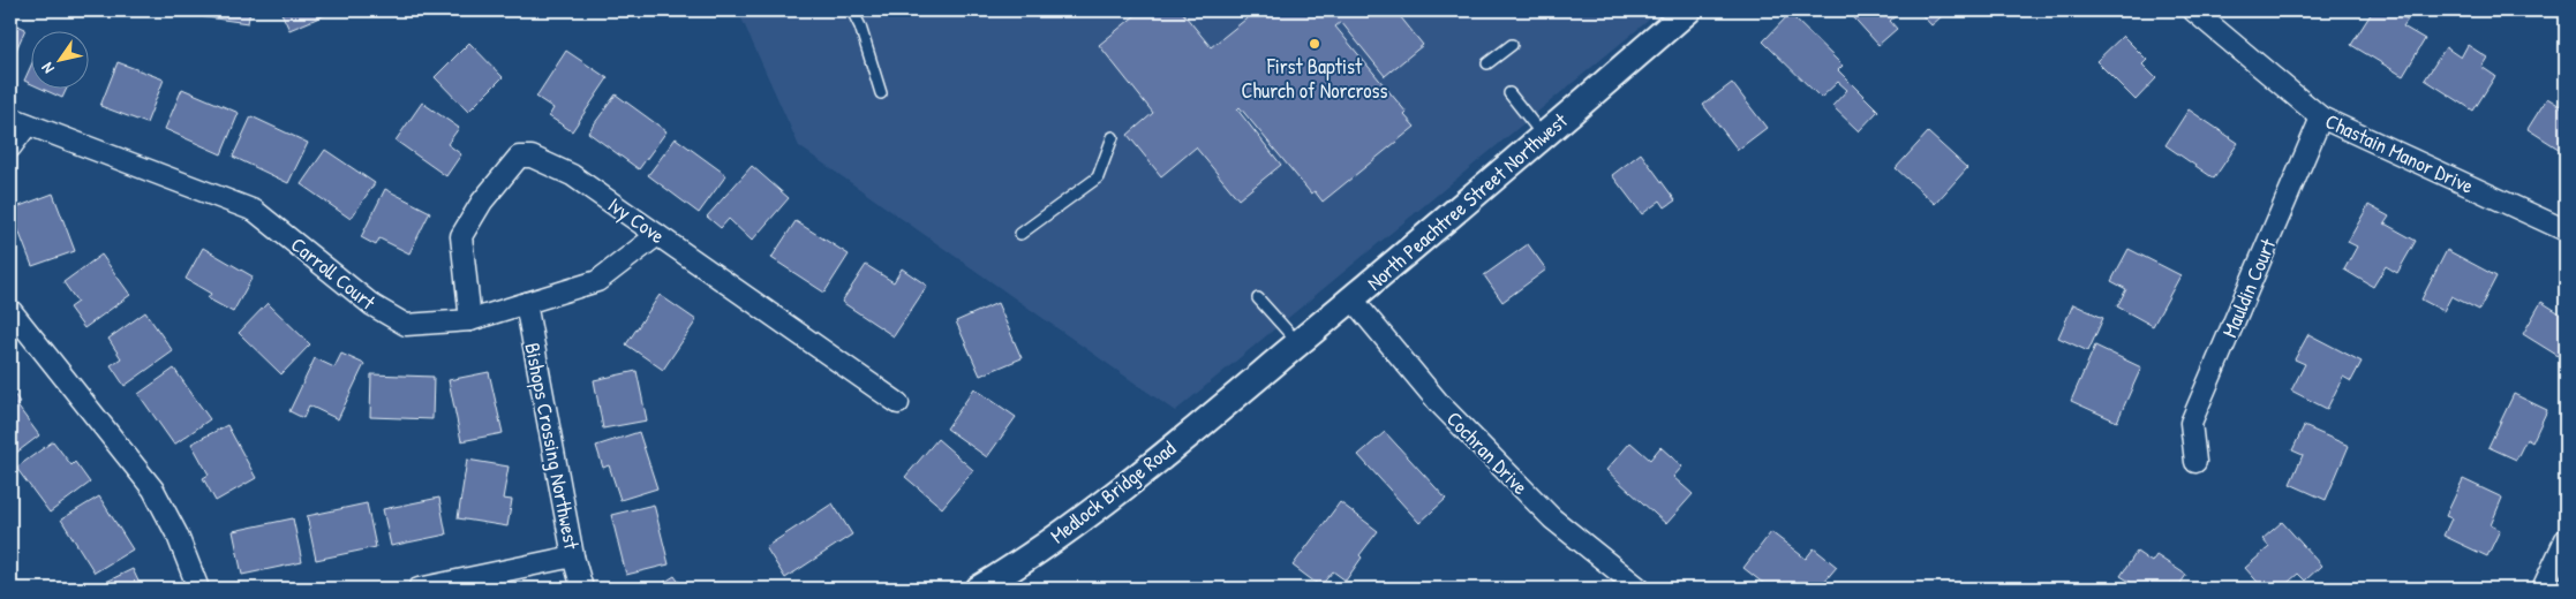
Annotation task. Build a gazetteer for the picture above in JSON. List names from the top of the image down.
{
  "streets": {
    "street": [
      "Chastain Manor Drive",
      "North Peachtree Street Northwest",
      "Ivy Cove",
      "Carroll Court",
      "Mauldin Court",
      "Bishops Crossing Northwest",
      "Cochran Drive",
      "Medlock Bridge Road"
    ]
  },
  "crossings": [
    ["Chastain Manor Drive", "Mauldin Court"],
    ["North Peachtree Street Northwest", "Cochran Drive"],
    ["North Peachtree Street Northwest", "Medlock Bridge Road"],
    ["Ivy Cove", "Carroll Court"],
    ["Carroll Court", "Bishops Crossing Northwest"]
  ],
  "places": ["First Baptist Church of Norcross"],
  "north": "bottom left"
}
